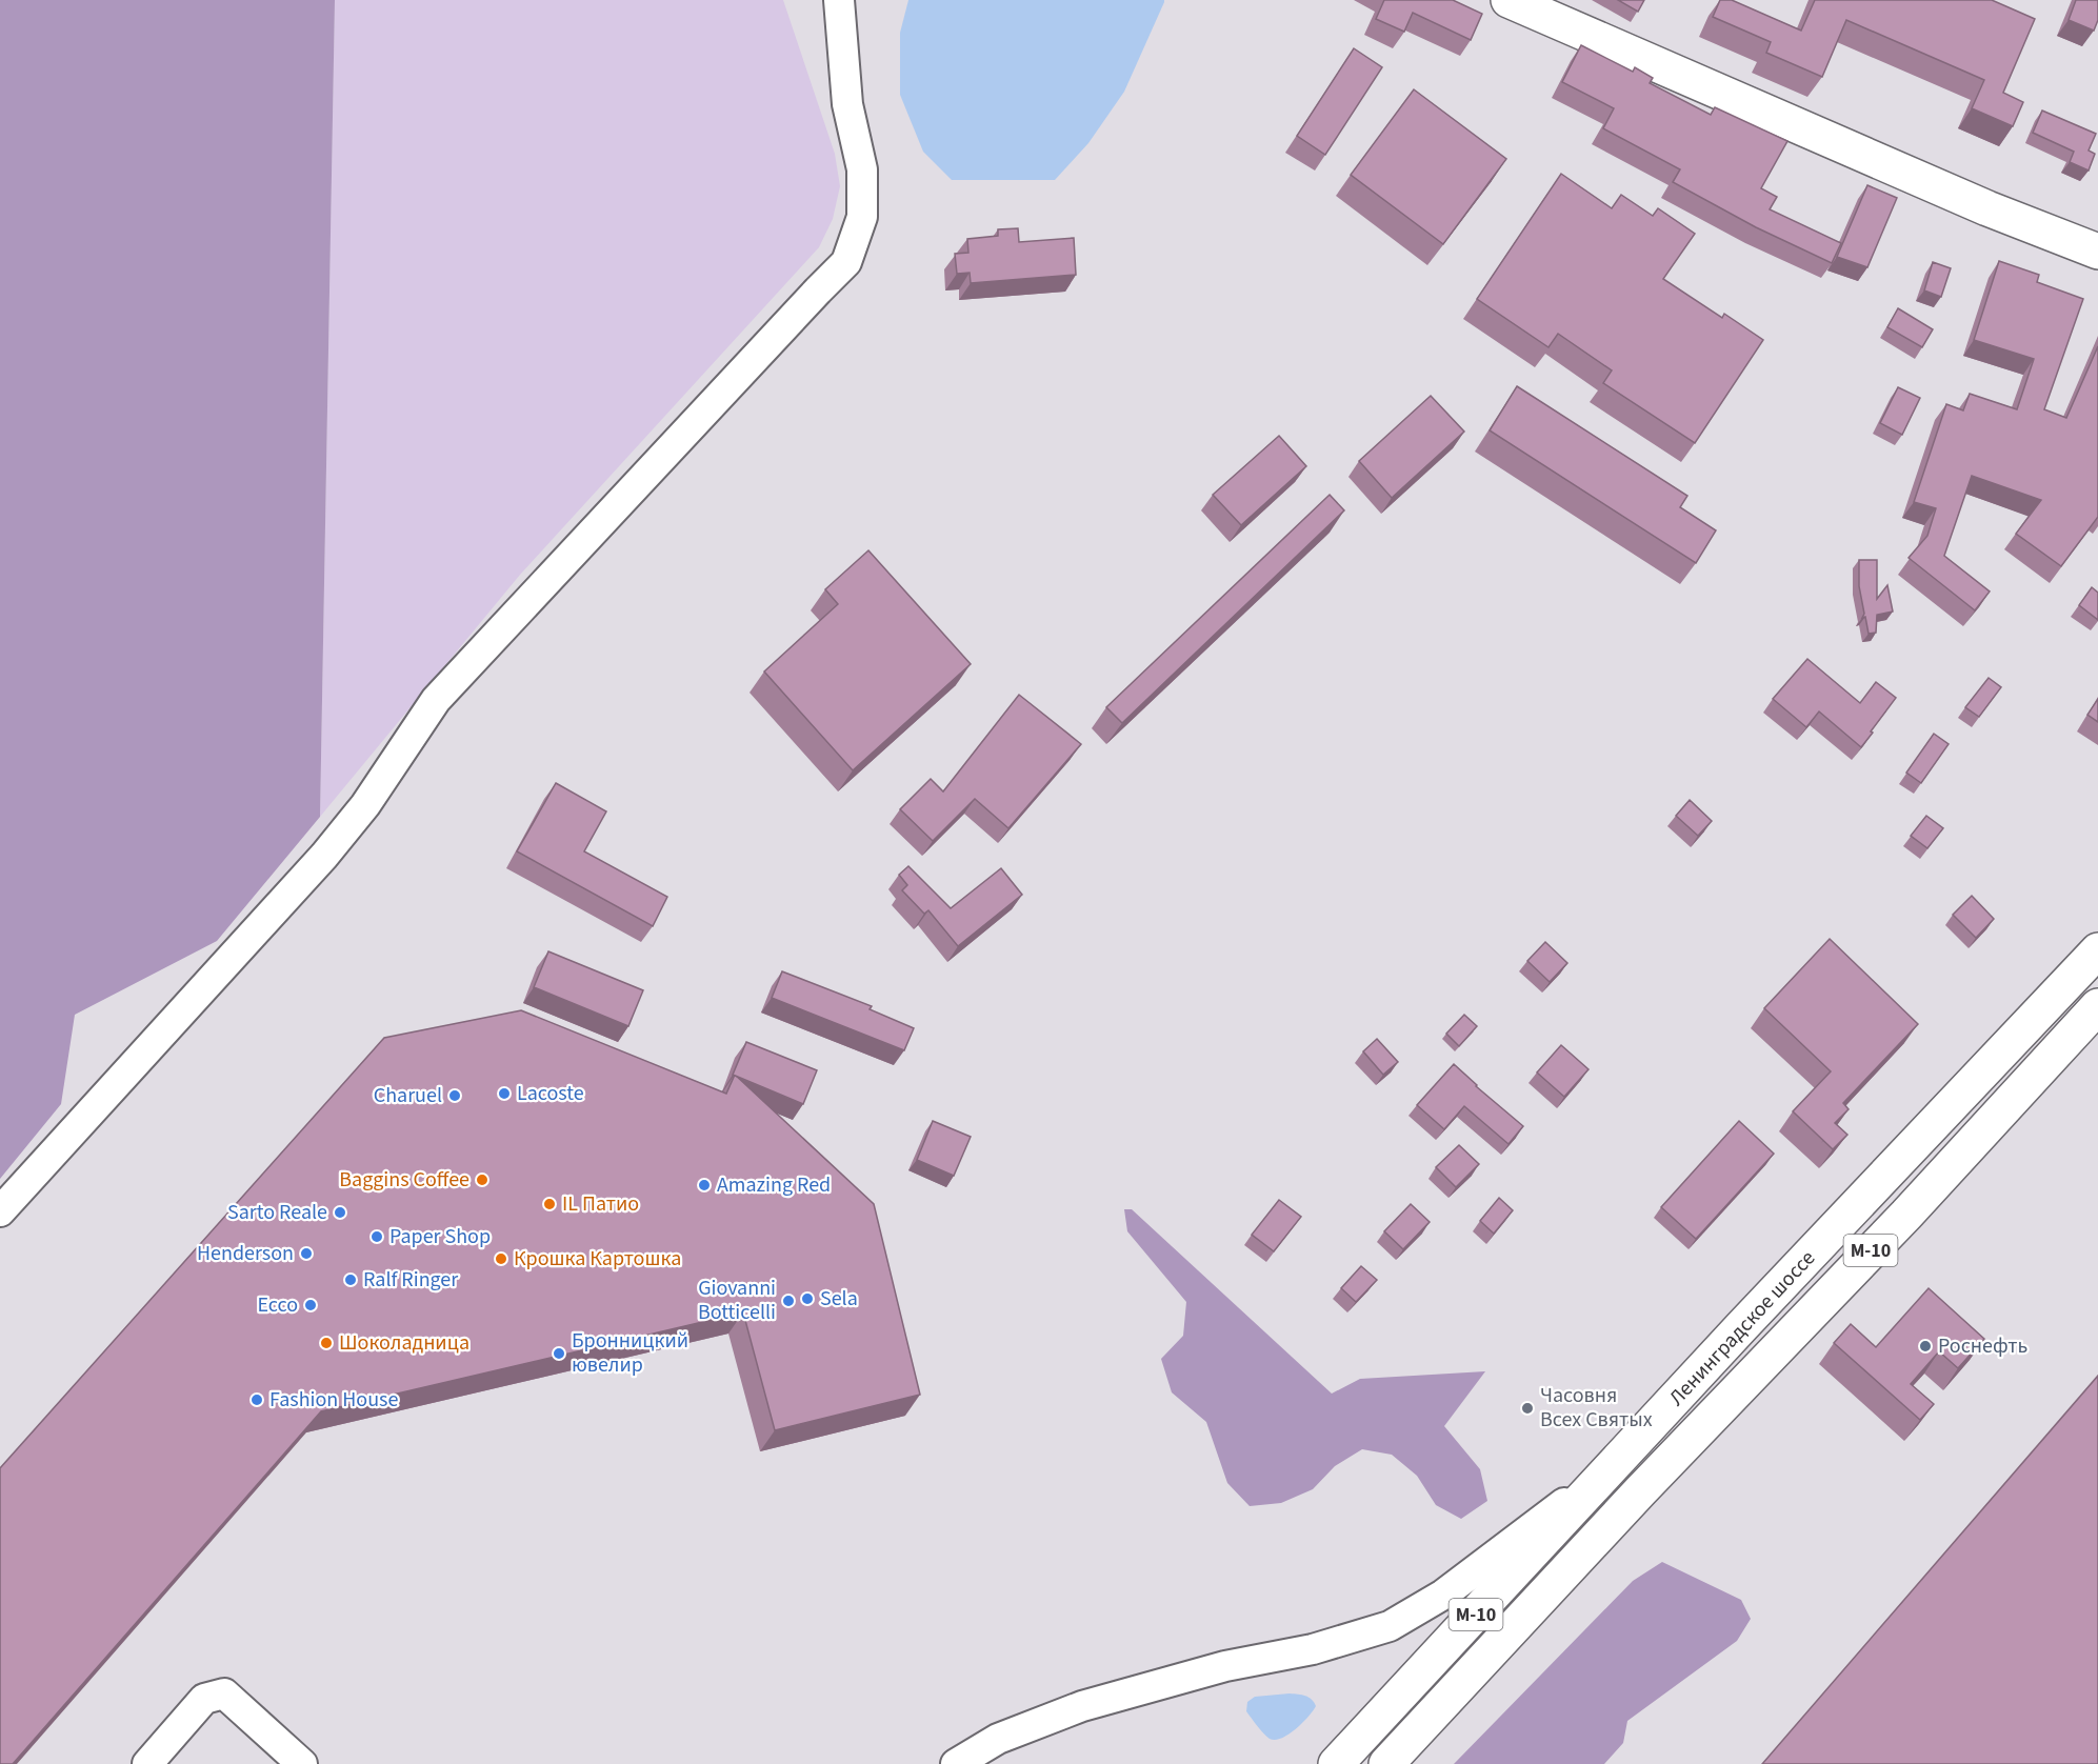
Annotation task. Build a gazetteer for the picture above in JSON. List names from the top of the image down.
{
  "streets": {
    "main road": ["М-10", "Ленинградское шоссе"]
  },
  "places": [
    "Lacoste",
    "Charuel",
    "Baggins Coffee",
    "Amazing Red",
    "IL Патио",
    "Sarto Reale",
    "Paper Shop",
    "Henderson",
    "Крошка Картошка",
    "Ralf Ringer",
    "Sela",
    "Giovanni Botticelli",
    "Ecco",
    "Шоколадница",
    "Роснефть",
    "Бронницкий ювелир",
    "Fashion House",
    "Часовня Всех Святых"
  ]
}
